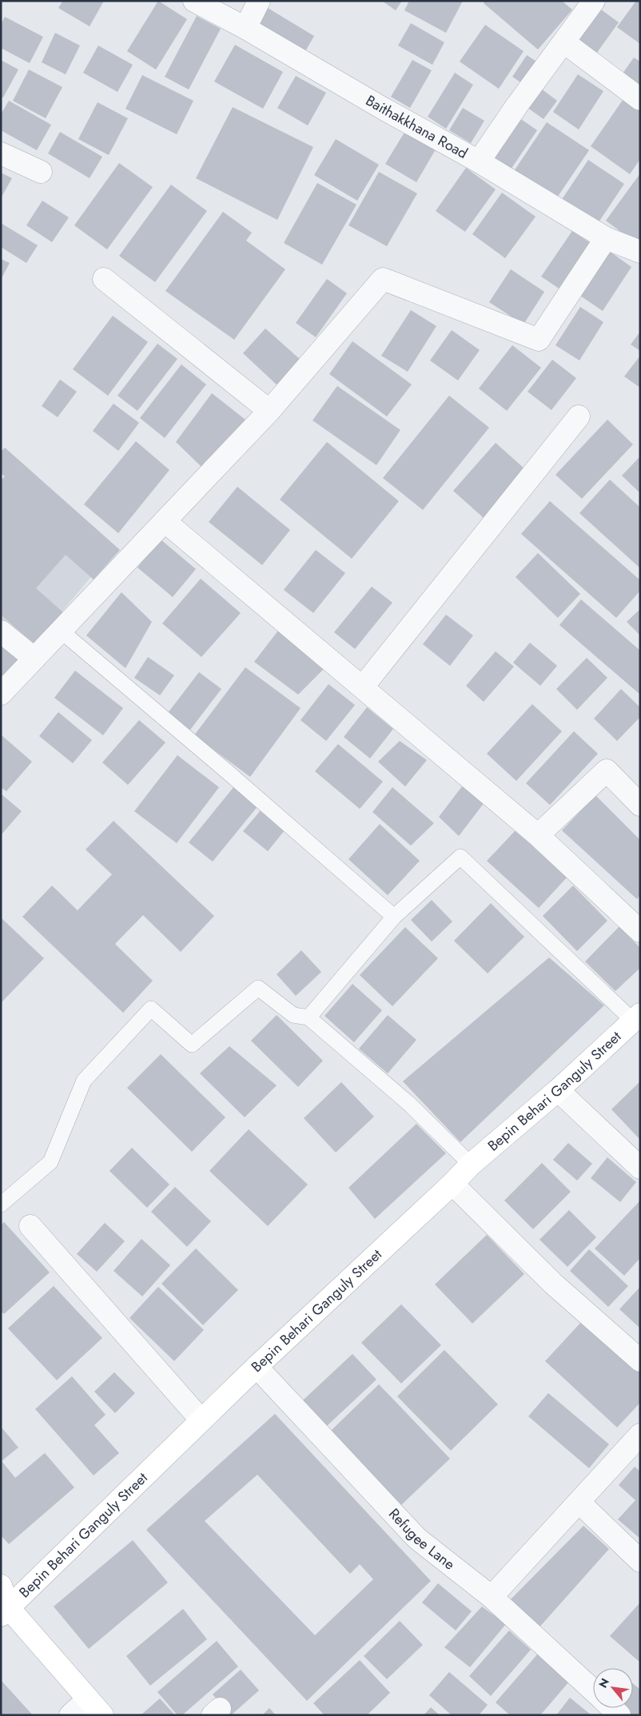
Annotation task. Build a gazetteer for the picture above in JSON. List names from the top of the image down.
{
  "streets": {
    "street": ["Baithakkhana Road", "Bepin Behari Ganguly Street", "Refugee Lane"]
  },
  "crossings": [
    ["Bepin Behari Ganguly Street", "Refugee Lane"]
  ],
  "north": "top left"
}
